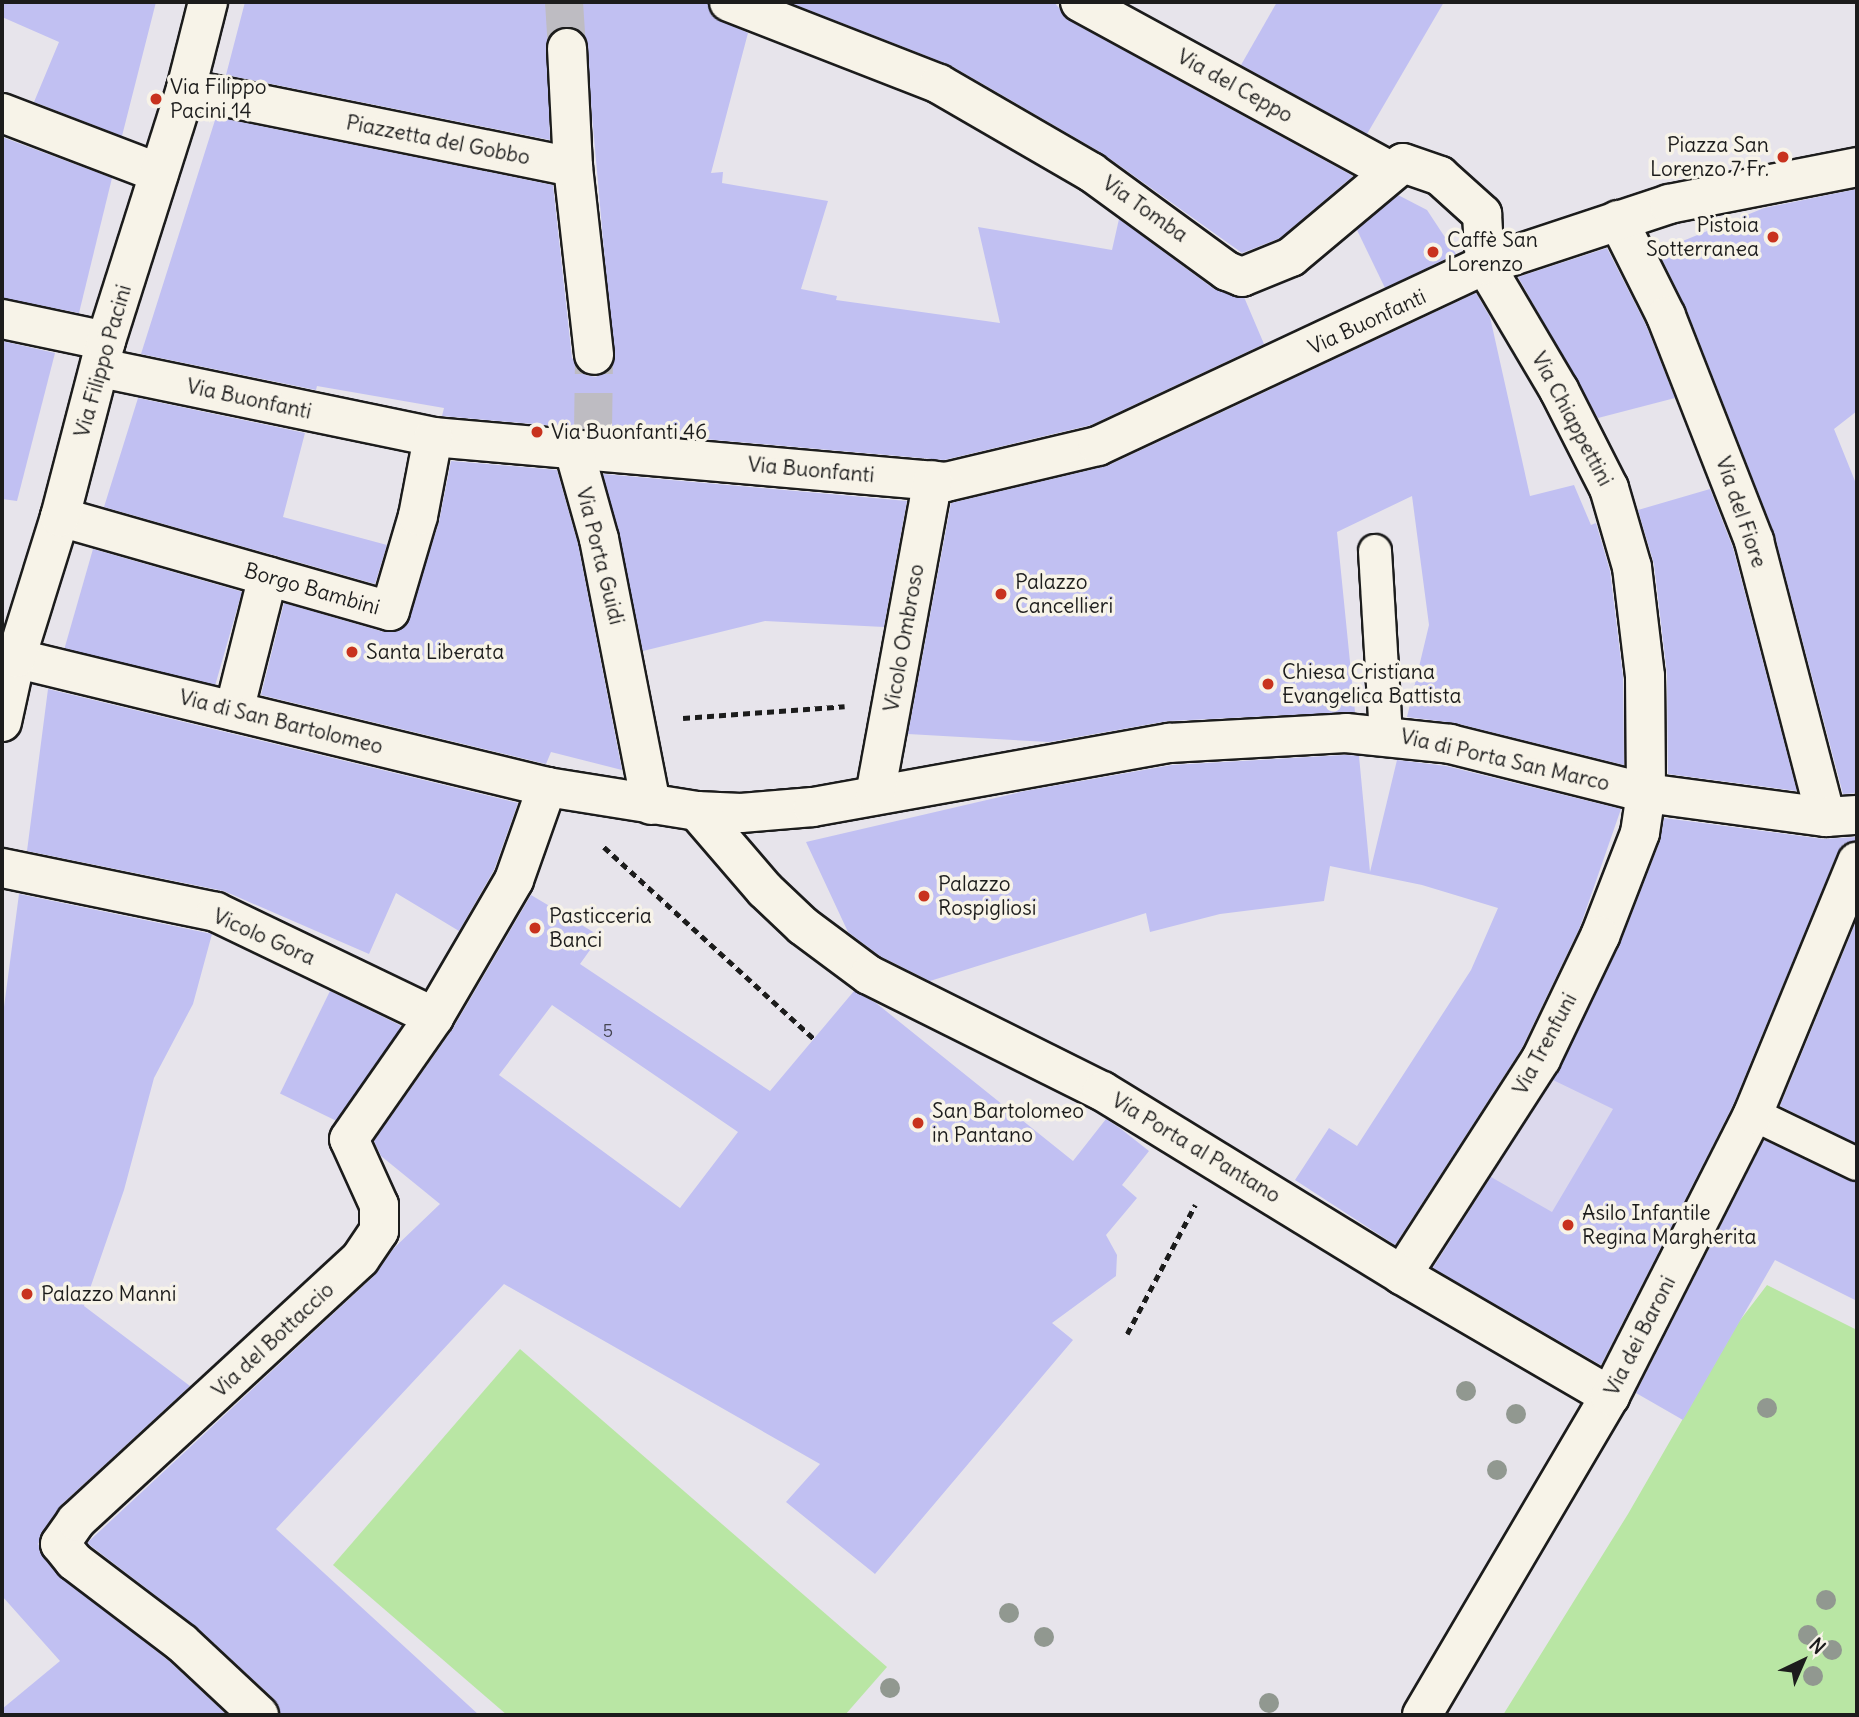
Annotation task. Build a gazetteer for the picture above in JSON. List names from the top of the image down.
{
  "streets": {
    "street": [
      "Via del Ceppo",
      "Piazzetta del Gobbo",
      "Via Tomba",
      "Via Buonfanti",
      "Via Filippo Pacini",
      "Via Chiappettini",
      "Via del Fiore",
      "Via Porta Guidi",
      "Borgo Bambini",
      "Vicolo Ombroso",
      "Via di San Bartolomeo",
      "Via di Porta San Marco",
      "Vicolo Gora",
      "Via Trenfuni",
      "Via Porta al Pantano",
      "Via dei Baroni",
      "Via del Bottaccio"
    ]
  },
  "crossings": [
    ["Via del Ceppo", "Via Tomba"],
    ["Piazzetta del Gobbo", "Via Filippo Pacini"],
    ["Via Buonfanti", "Via Filippo Pacini"],
    ["Via Buonfanti", "Via Chiappettini"],
    ["Via Buonfanti", "Via del Fiore"],
    ["Via Buonfanti", "Via Porta Guidi"],
    ["Via Buonfanti", "Borgo Bambini"],
    ["Via Buonfanti", "Vicolo Ombroso"],
    ["Via Filippo Pacini", "Borgo Bambini"],
    ["Via Filippo Pacini", "Via di San Bartolomeo"],
    ["Via Chiappettini", "Via di Porta San Marco"],
    ["Via Chiappettini", "Via Trenfuni"],
    ["Via del Fiore", "Via di Porta San Marco"],
    ["Via Porta Guidi", "Via di San Bartolomeo"],
    ["Vicolo Ombroso", "Via di Porta San Marco"],
    ["Via di San Bartolomeo", "Via di Porta San Marco"],
    ["Via di San Bartolomeo", "Via Porta al Pantano"],
    ["Via di San Bartolomeo", "Via del Bottaccio"],
    ["Via di Porta San Marco", "Via Trenfuni"],
    ["Via di Porta San Marco", "Via Porta al Pantano"],
    ["Vicolo Gora", "Via del Bottaccio"],
    ["Via Trenfuni", "Via Porta al Pantano"],
    ["Via Porta al Pantano", "Via dei Baroni"]
  ],
  "places": [
    "Via Filippo Pacini 14",
    "Piazza San Lorenzo 7 Fr.",
    "Pistoia Sotterranea",
    "Caffè San Lorenzo",
    "Via Buonfanti 46",
    "Palazzo Cancellieri",
    "Santa Liberata",
    "Chiesa Cristiana Evangelica Battista",
    "Palazzo Rospigliosi",
    "Pasticceria Banci",
    "San Bartolomeo in Pantano",
    "Asilo Infantile Regina Margherita",
    "Palazzo Manni"
  ],
  "house_numbers": ["5"],
  "north": "top right"
}
